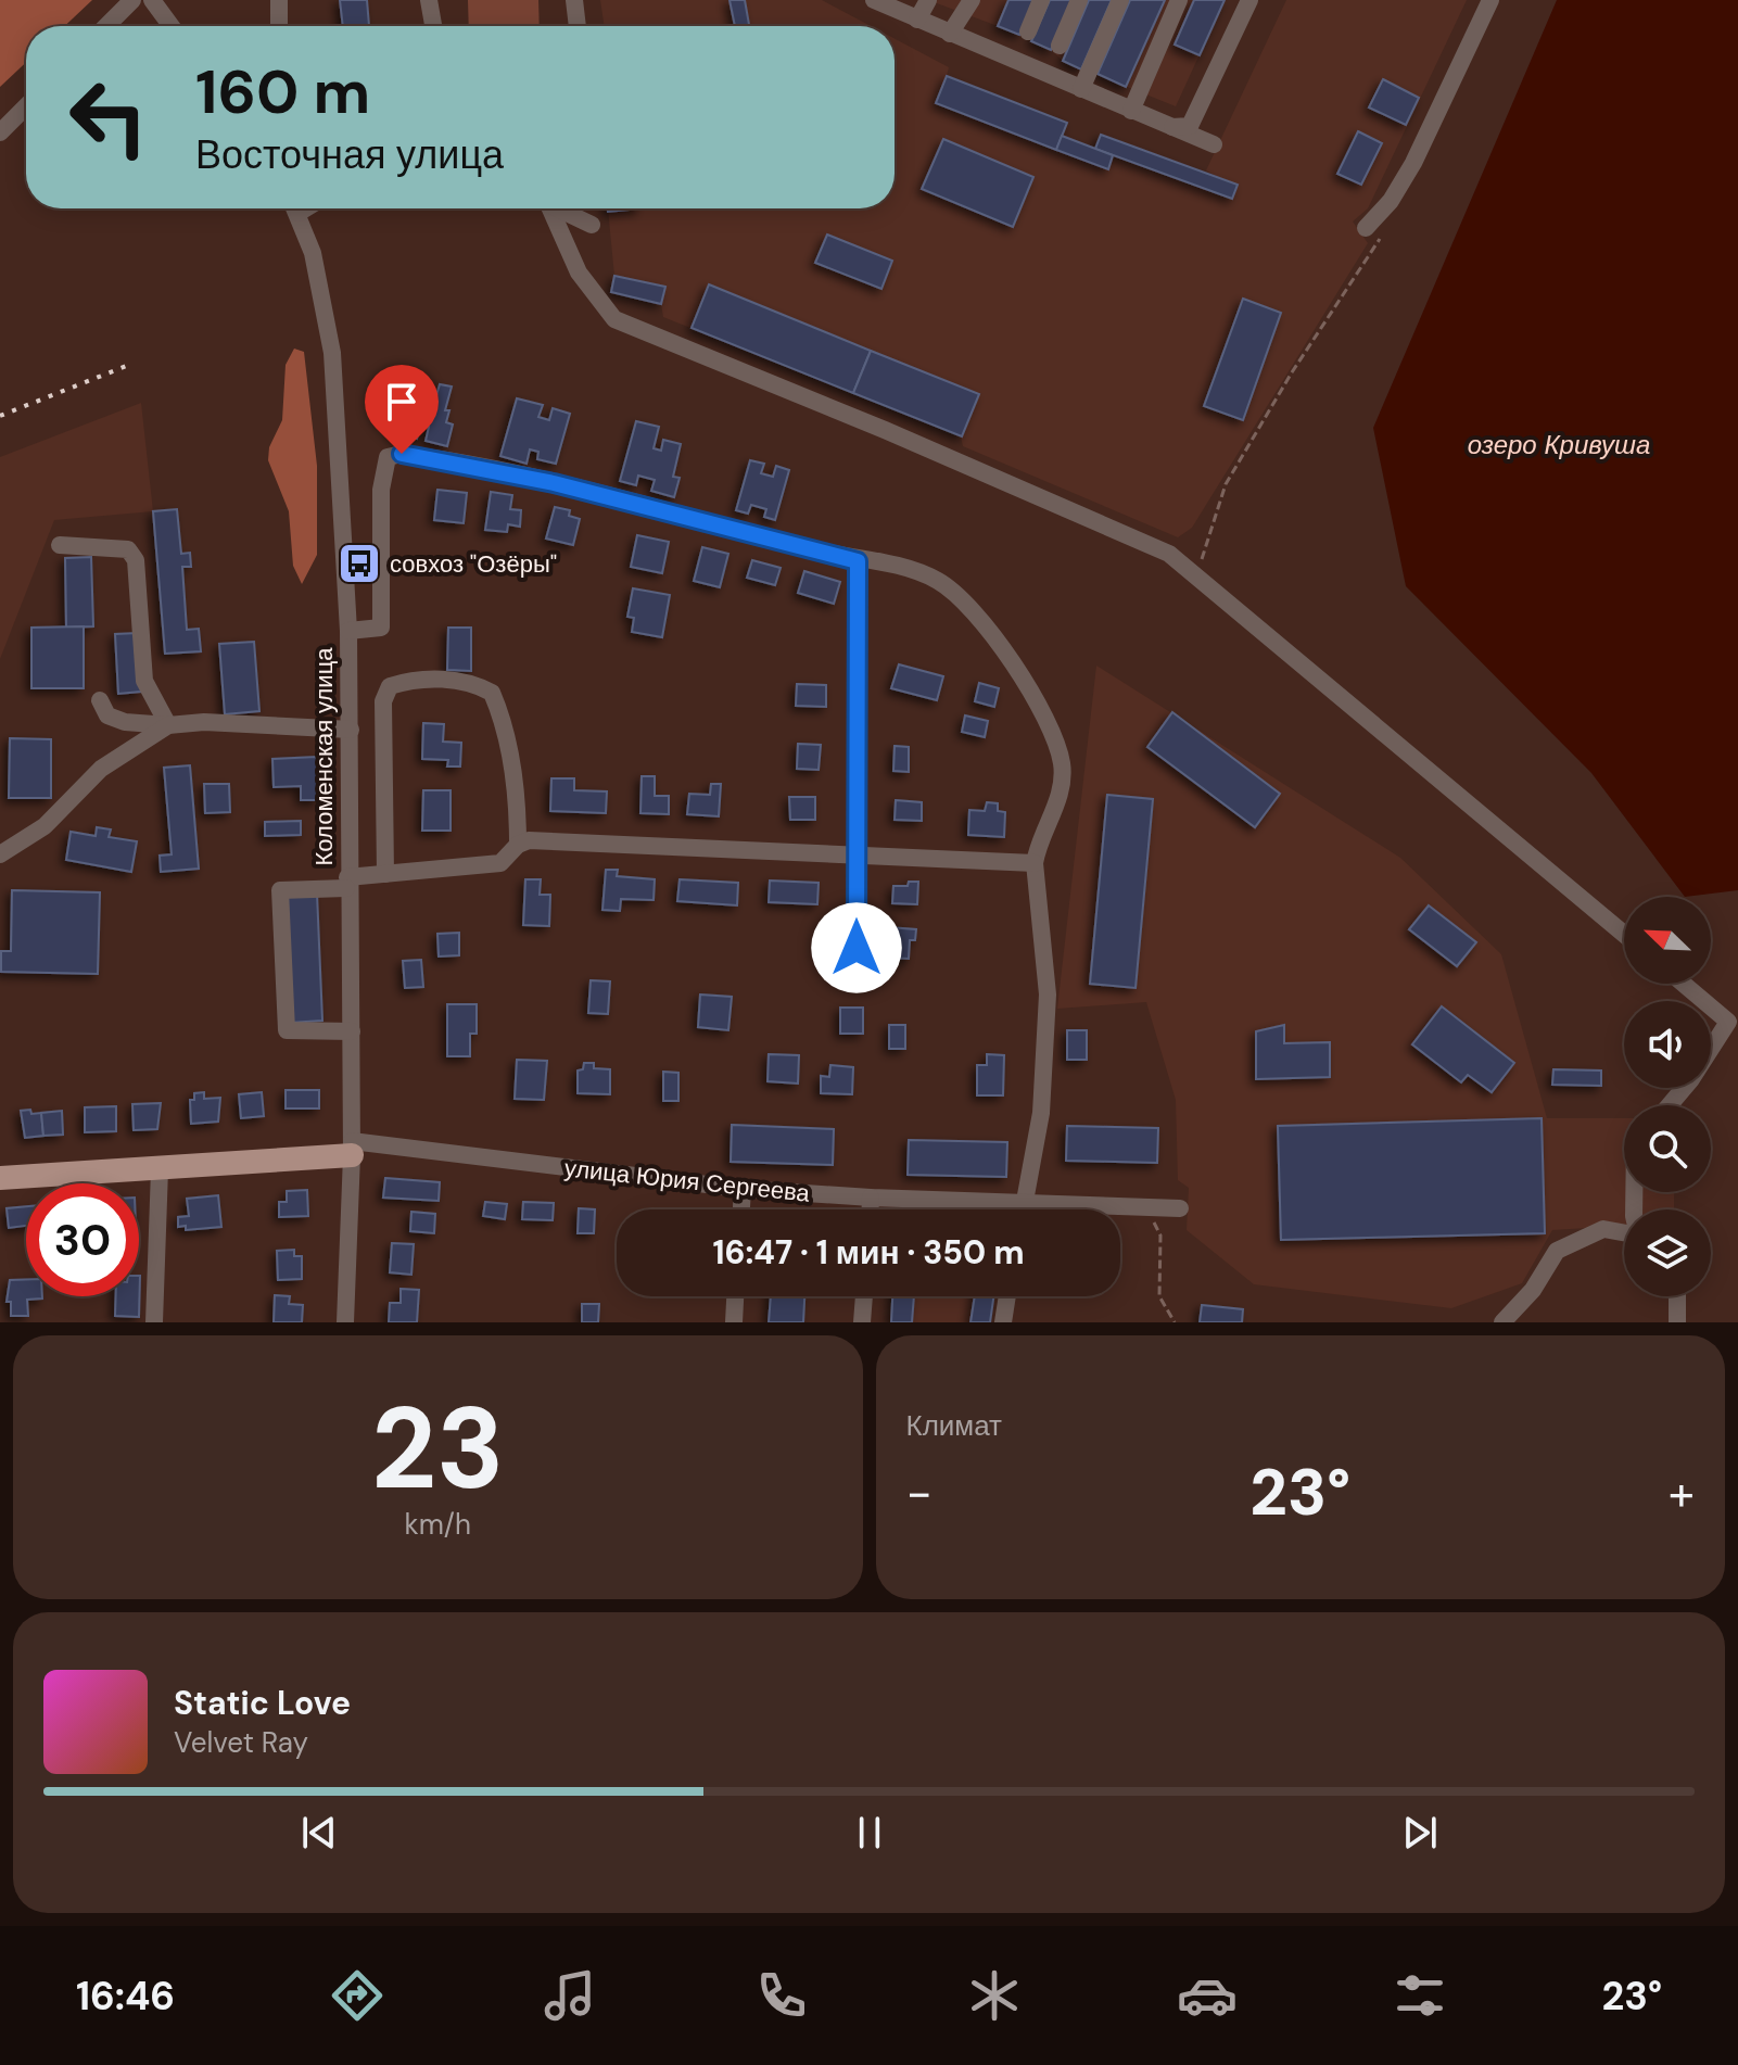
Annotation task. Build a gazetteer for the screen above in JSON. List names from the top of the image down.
{
  "streets": {
    "main road": ["улица Юрия Сергеева"],
    "street": ["Коломенская улица"]
  },
  "crossings": [
    ["Коломенская улица", "улица Юрия Сергеева"]
  ],
  "water": ["озеро Кривуша"],
  "places": {
    "bus stop": ["совхоз \"Озёры\""]
  },
  "north": "top left",
  "page": {
    "turn": ["160 m", "Восточная улица"],
    "limit": "30",
    "trip": "16:47 · 1 мин · 350 m",
    "tile": [
      ["23", "km/h"],
      "Климат"
    ],
    "heat": ["−", "23°", "+"],
    "song": ["Static Love", "Velvet Ray"],
    "tabs": ["16:46", "23°"]
  }
}
